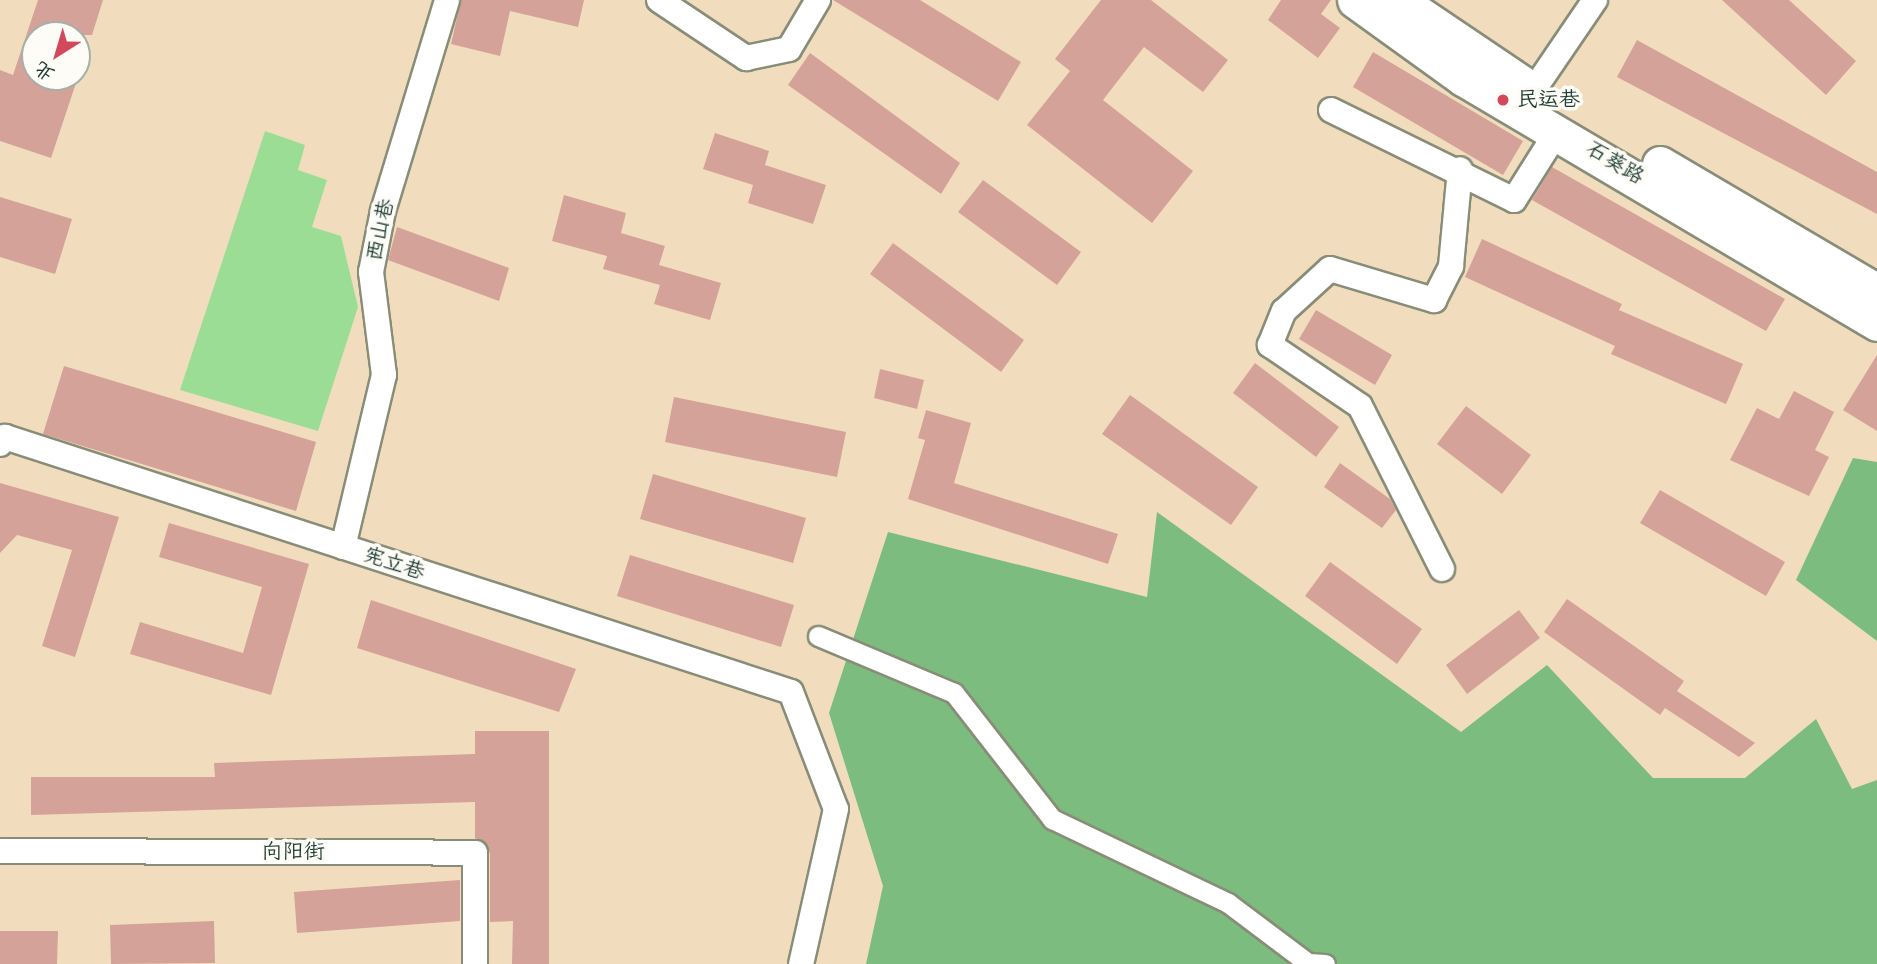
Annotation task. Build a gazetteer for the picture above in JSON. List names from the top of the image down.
{
  "streets": {
    "main road": ["石葵路"],
    "street": ["西山巷", "宪立巷", "向阳街"]
  },
  "crossings": [
    ["西山巷", "宪立巷"]
  ],
  "places": ["民运巷"],
  "north": "bottom left"
}
